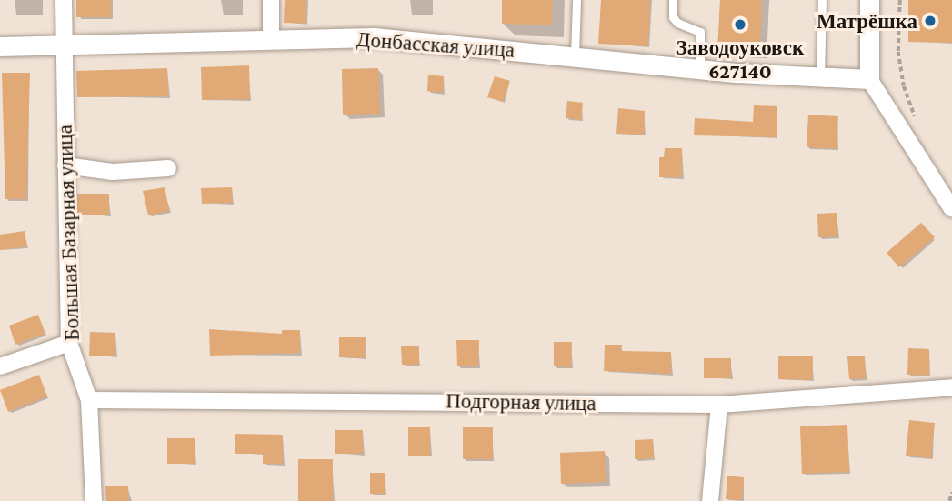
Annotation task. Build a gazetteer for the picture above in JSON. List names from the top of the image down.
{
  "streets": {
    "street": ["Донбасская улица", "Большая Базарная улица", "Подгорная улица"]
  },
  "crossings": [
    ["Донбасская улица", "Большая Базарная улица"],
    ["Большая Базарная улица", "Подгорная улица"]
  ],
  "places": ["Матрёшка", "Заводоуковск 627140"]
}
